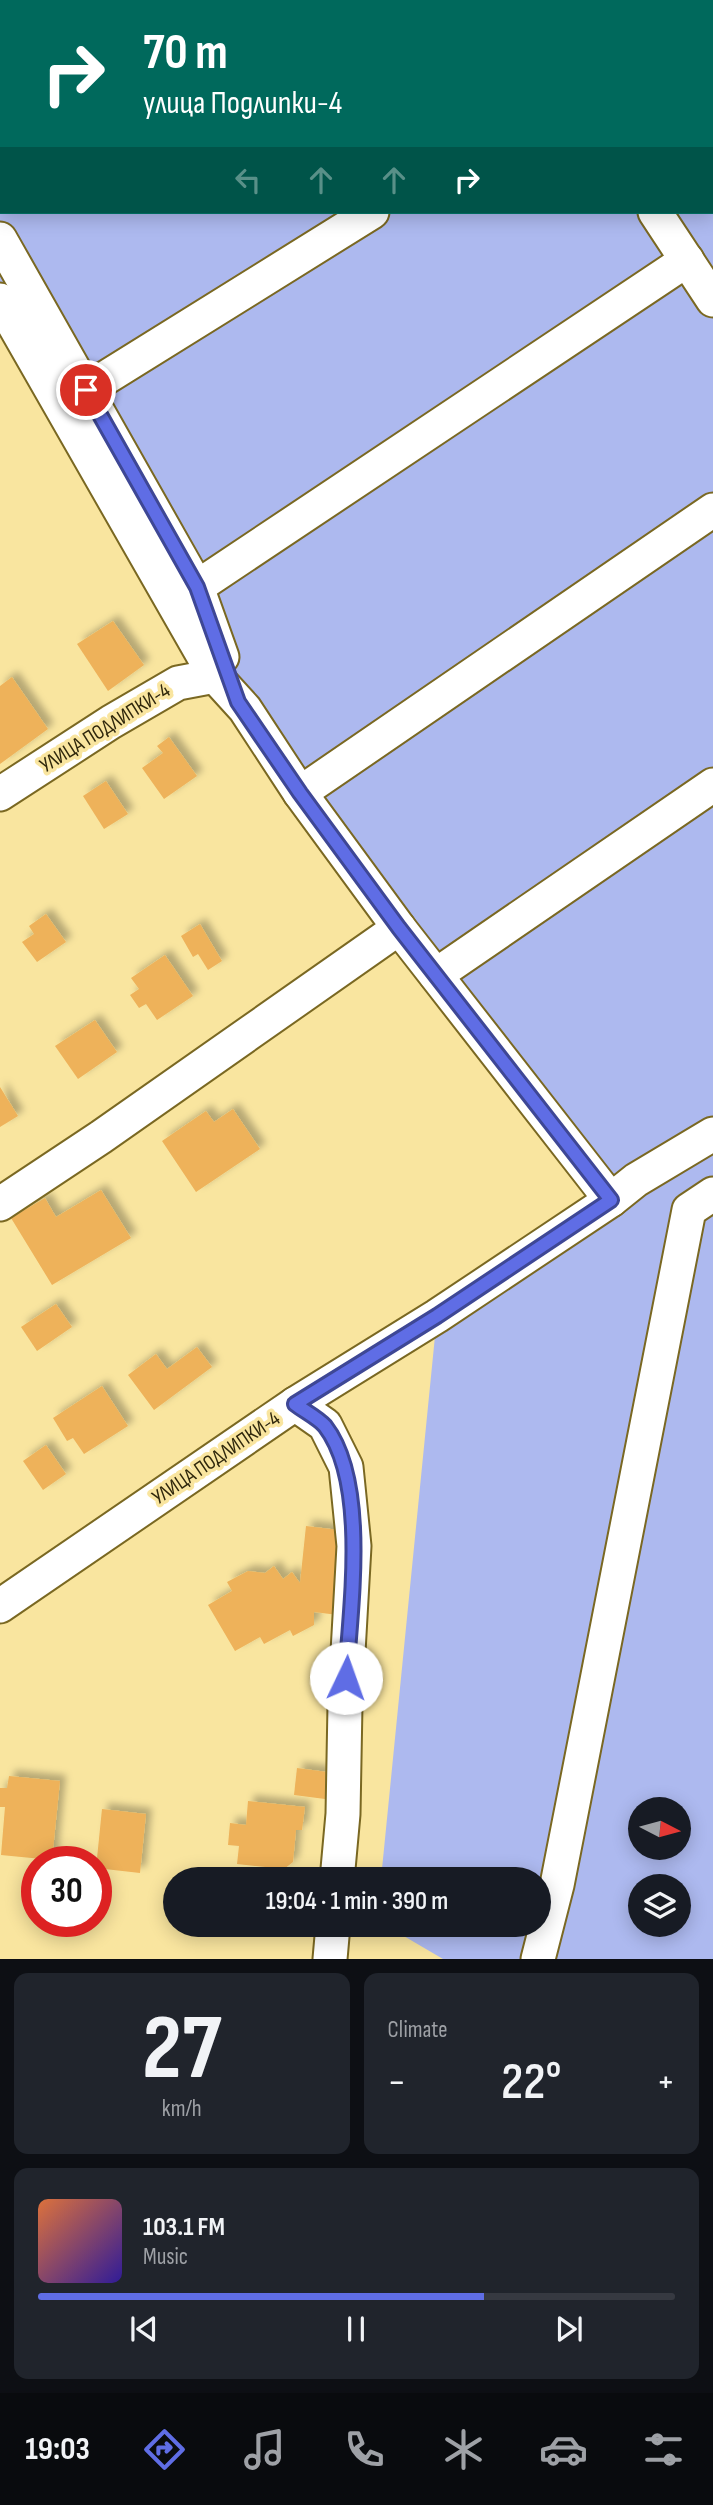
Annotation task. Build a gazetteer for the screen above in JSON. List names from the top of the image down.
{
  "streets": {
    "street": ["УЛИЦА ПОДЛИПКИ-4"]
  },
  "north": "right",
  "page": {
    "turn": ["70 m", "улица Подлипки-4"],
    "limit": "30",
    "trip": "19:04 · 1 min · 390 m",
    "tile": [
      ["27", "km/h"],
      "Climate"
    ],
    "heat": ["−", "22°", "+"],
    "song": ["103.1 FM", "Music"],
    "tabs": "19:03"
  }
}
